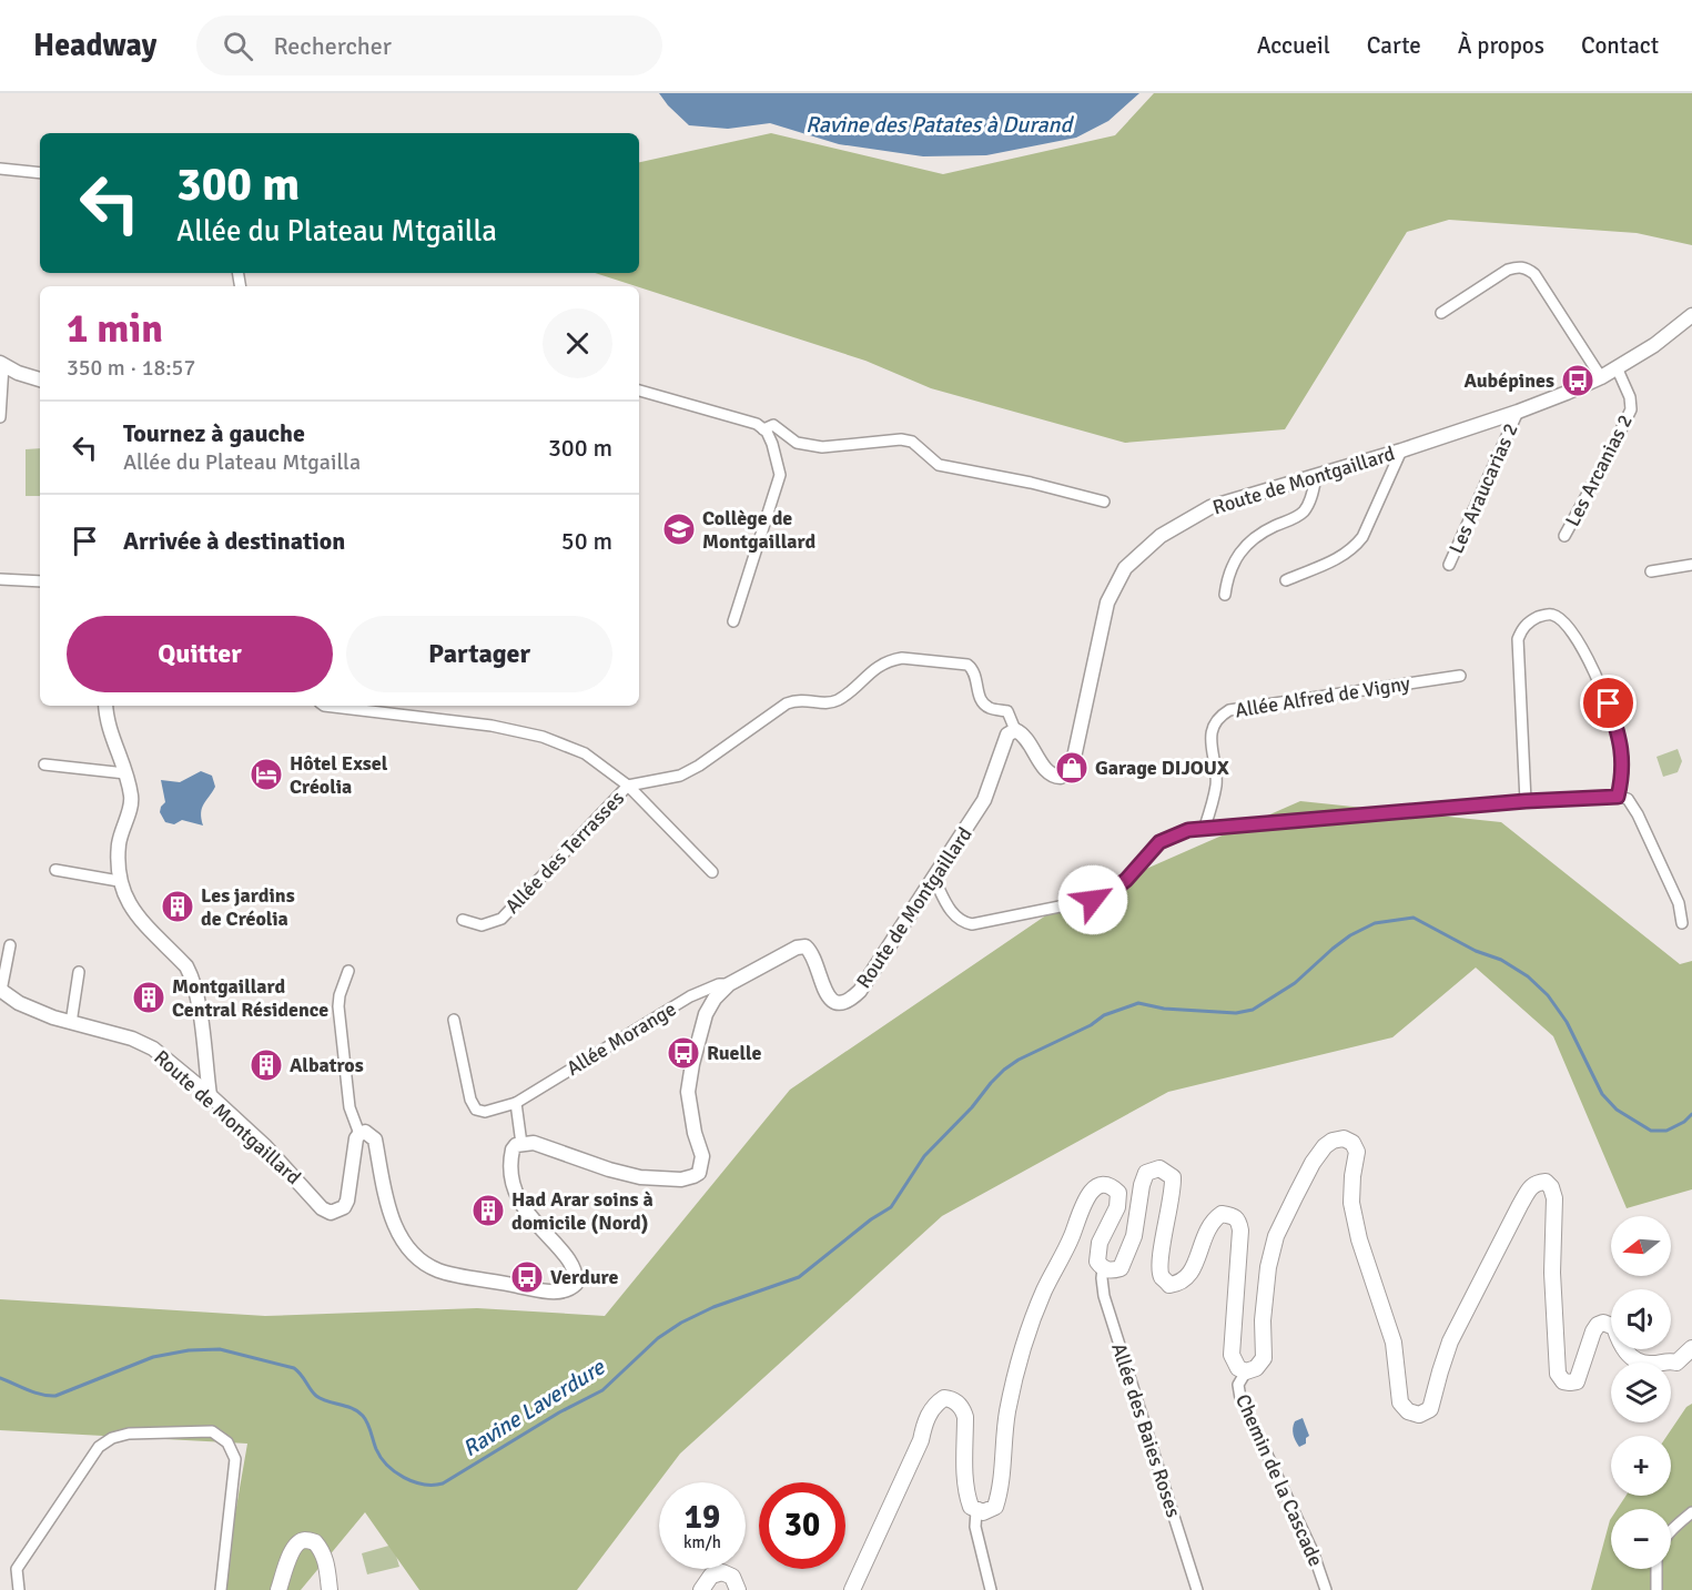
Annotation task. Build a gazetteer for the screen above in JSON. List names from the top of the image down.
{
  "streets": {
    "street": [
      "Les Arcanias 2",
      "Route de Montgaillard",
      "Les Araucarias 2",
      "Allée Alfred de Vigny",
      "Allée des Terrasses",
      "Allée Morange",
      "Allée des Baies Roses",
      "Chemin de la Cascade"
    ]
  },
  "crossings": [
    ["Les Arcanias 2", "Route de Montgaillard"],
    ["Route de Montgaillard", "Les Araucarias 2"],
    ["Route de Montgaillard", "Allée Morange"]
  ],
  "water": ["Ravine des Patates à Durand", "Ravine Laverdure"],
  "places": {
    "bus stop": ["Aubépines", "Ruelle", "Verdure"],
    "school or university": ["Collège de Montgaillard"],
    "shop": ["Garage DIJOUX"],
    "hotel": ["Hôtel Exsel Créolia"],
    "building": [
      "Les jardins de Créolia",
      "Montgaillard Central Résidence",
      "Albatros",
      "Had Arar soins à domicile (Nord)"
    ]
  },
  "north": "left",
  "page": {
    "header": "Headway",
    "search": "Rechercher",
    "nav": [
      "Accueil",
      "Carte",
      "À propos",
      "Contact"
    ],
    "turn": ["300 m", "Allée du Plateau Mtgailla"],
    "heading": ["1 min", "350 m · 18:57"],
    "list": [
      {
        "name": "Tournez à gauche",
        "note": "Allée du Plateau Mtgailla",
        "value": "300 m"
      },
      {
        "name": "Arrivée à destination",
        "value": "50 m"
      }
    ],
    "buttons": ["Quitter", "Partager"],
    "map_buttons": ["+", "−"],
    "speed": "19 km/h",
    "limit": "30"
  }
}
